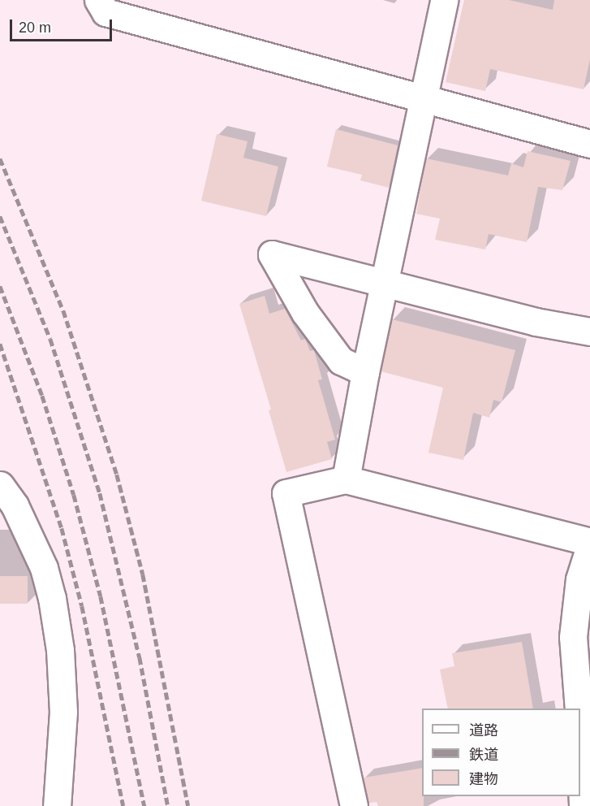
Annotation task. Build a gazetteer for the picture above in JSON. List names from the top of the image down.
{
  "legend": ["道路", "鉄道", "建物"],
  "scale_bar": "20 m"
}
